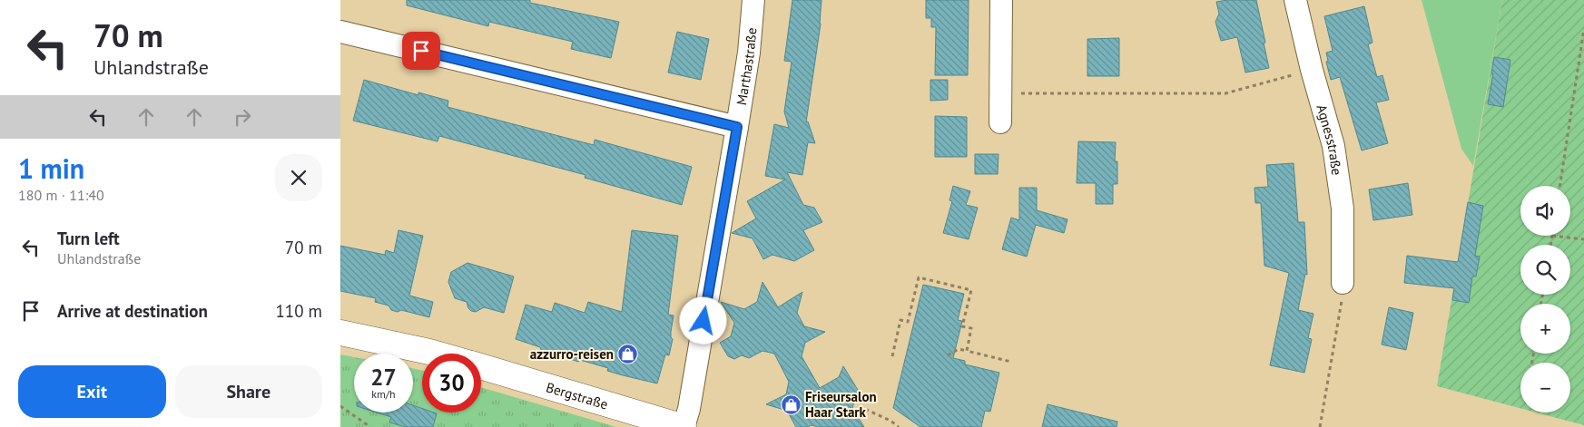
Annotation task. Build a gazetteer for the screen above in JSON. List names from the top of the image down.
{
  "streets": {
    "street": ["Marthastraße", "Agnesstraße", "Bergstraße"]
  },
  "crossings": [
    ["Marthastraße", "Bergstraße"]
  ],
  "places": {
    "shop": ["azzurro-reisen", "Friseursalon Haar Stark"]
  },
  "page": {
    "turn": ["70 m", "Uhlandstraße"],
    "heading": ["1 min", "180 m · 11:40"],
    "map_buttons": ["+", "−"],
    "list": [
      {
        "name": "Turn left",
        "note": "Uhlandstraße",
        "value": "70 m"
      },
      {
        "name": "Arrive at destination",
        "value": "110 m"
      }
    ],
    "speed": "27 km/h",
    "limit": "30",
    "buttons": ["Exit", "Share"]
  }
}
